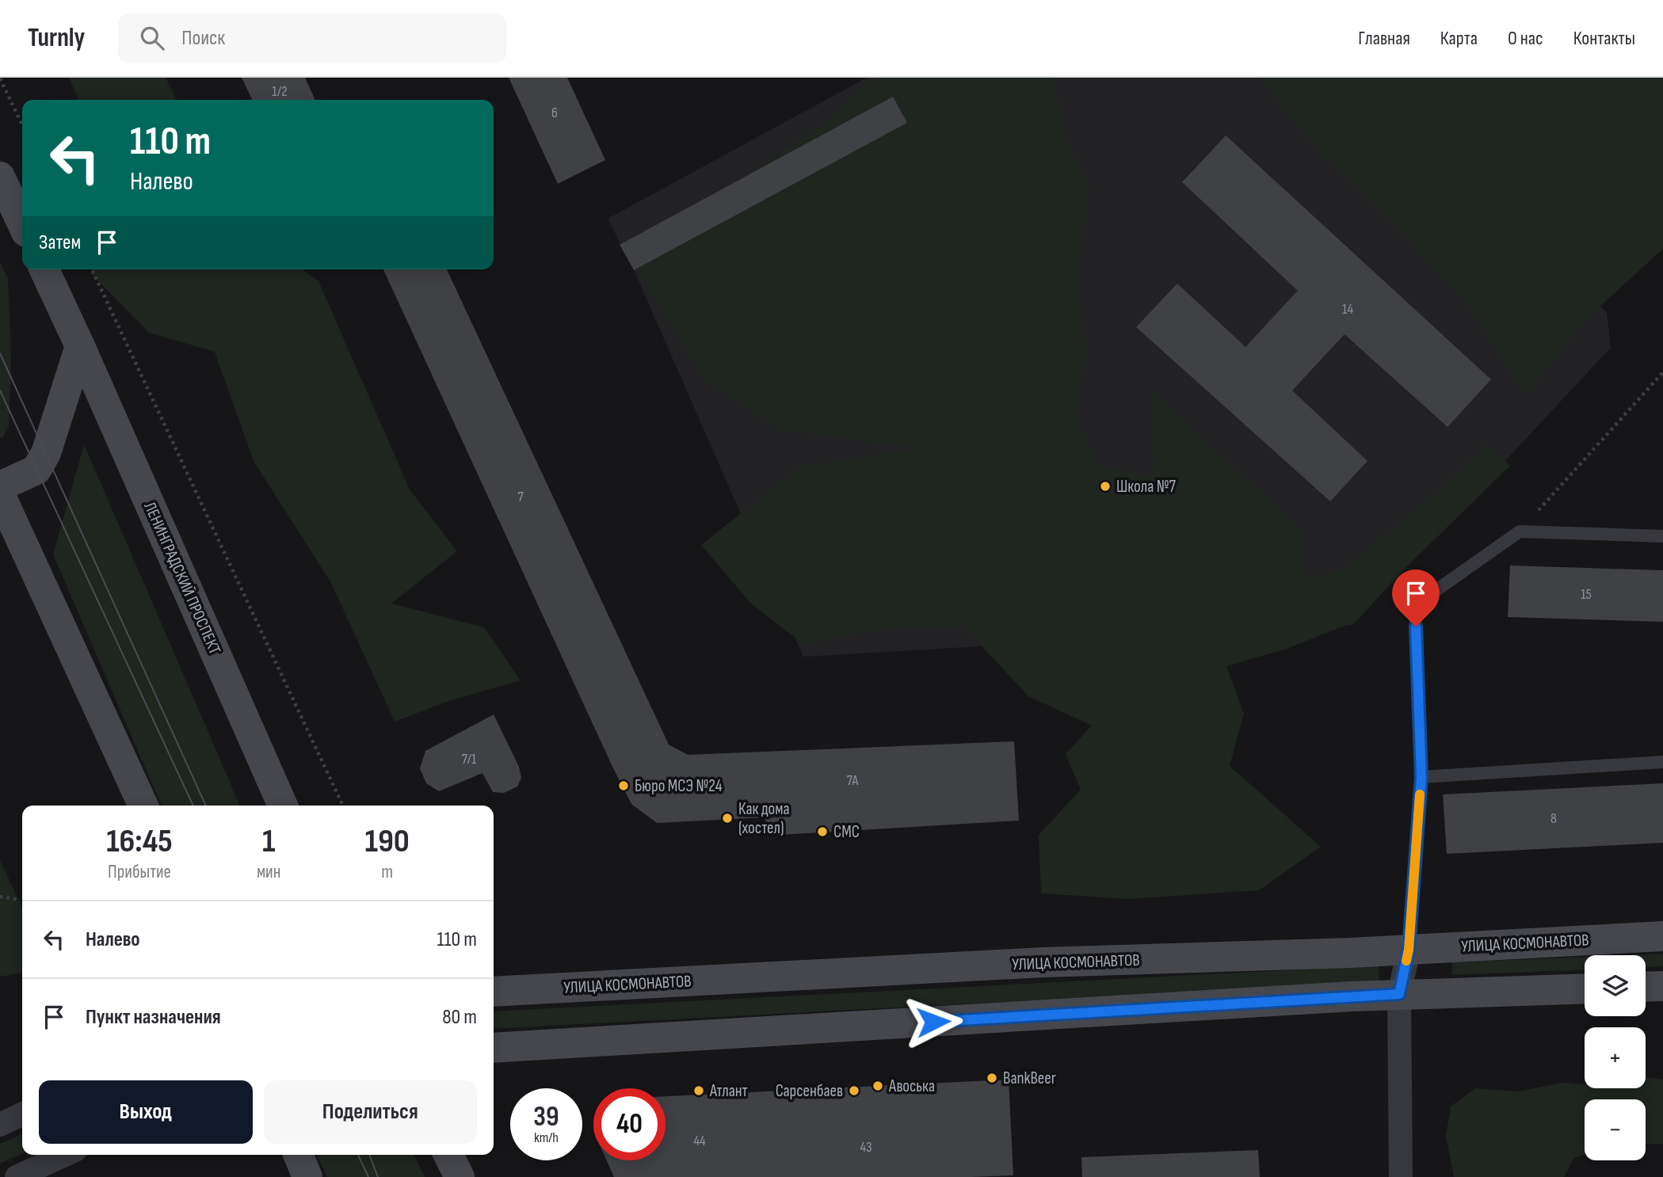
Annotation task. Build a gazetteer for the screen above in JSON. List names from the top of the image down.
{
  "streets": {
    "street": ["ЛЕНИНГРАДСКИЙ ПРОСПЕКТ", "УЛИЦА КОСМОНАВТОВ"]
  },
  "places": [
    "Школа №7",
    "Бюро МСЭ №24",
    "Как дома (хостел)",
    "СМС",
    "BankBeer",
    "Авоська",
    "Атлант",
    "Сарсенбаев"
  ],
  "house_numbers": [
    "1/2",
    "6",
    "14",
    "7",
    "15",
    "7/1",
    "7А",
    "8",
    "44",
    "43"
  ],
  "page": {
    "header": "Turnly",
    "search": "Поиск",
    "nav": [
      "Главная",
      "Карта",
      "О нас",
      "Контакты"
    ],
    "turn": ["110 m", "Налево"],
    "then": "Затем",
    "eta": [
      "16:45",
      "Прибытие",
      "1",
      "мин",
      "190",
      "m"
    ],
    "list": [
      {
        "name": "Налево",
        "value": "110 m"
      },
      {
        "name": "Пункт назначения",
        "value": "80 m"
      }
    ],
    "map_buttons": ["+", "−"],
    "buttons": ["Выход", "Поделиться"],
    "speed": "39 km/h",
    "limit": "40"
  }
}
